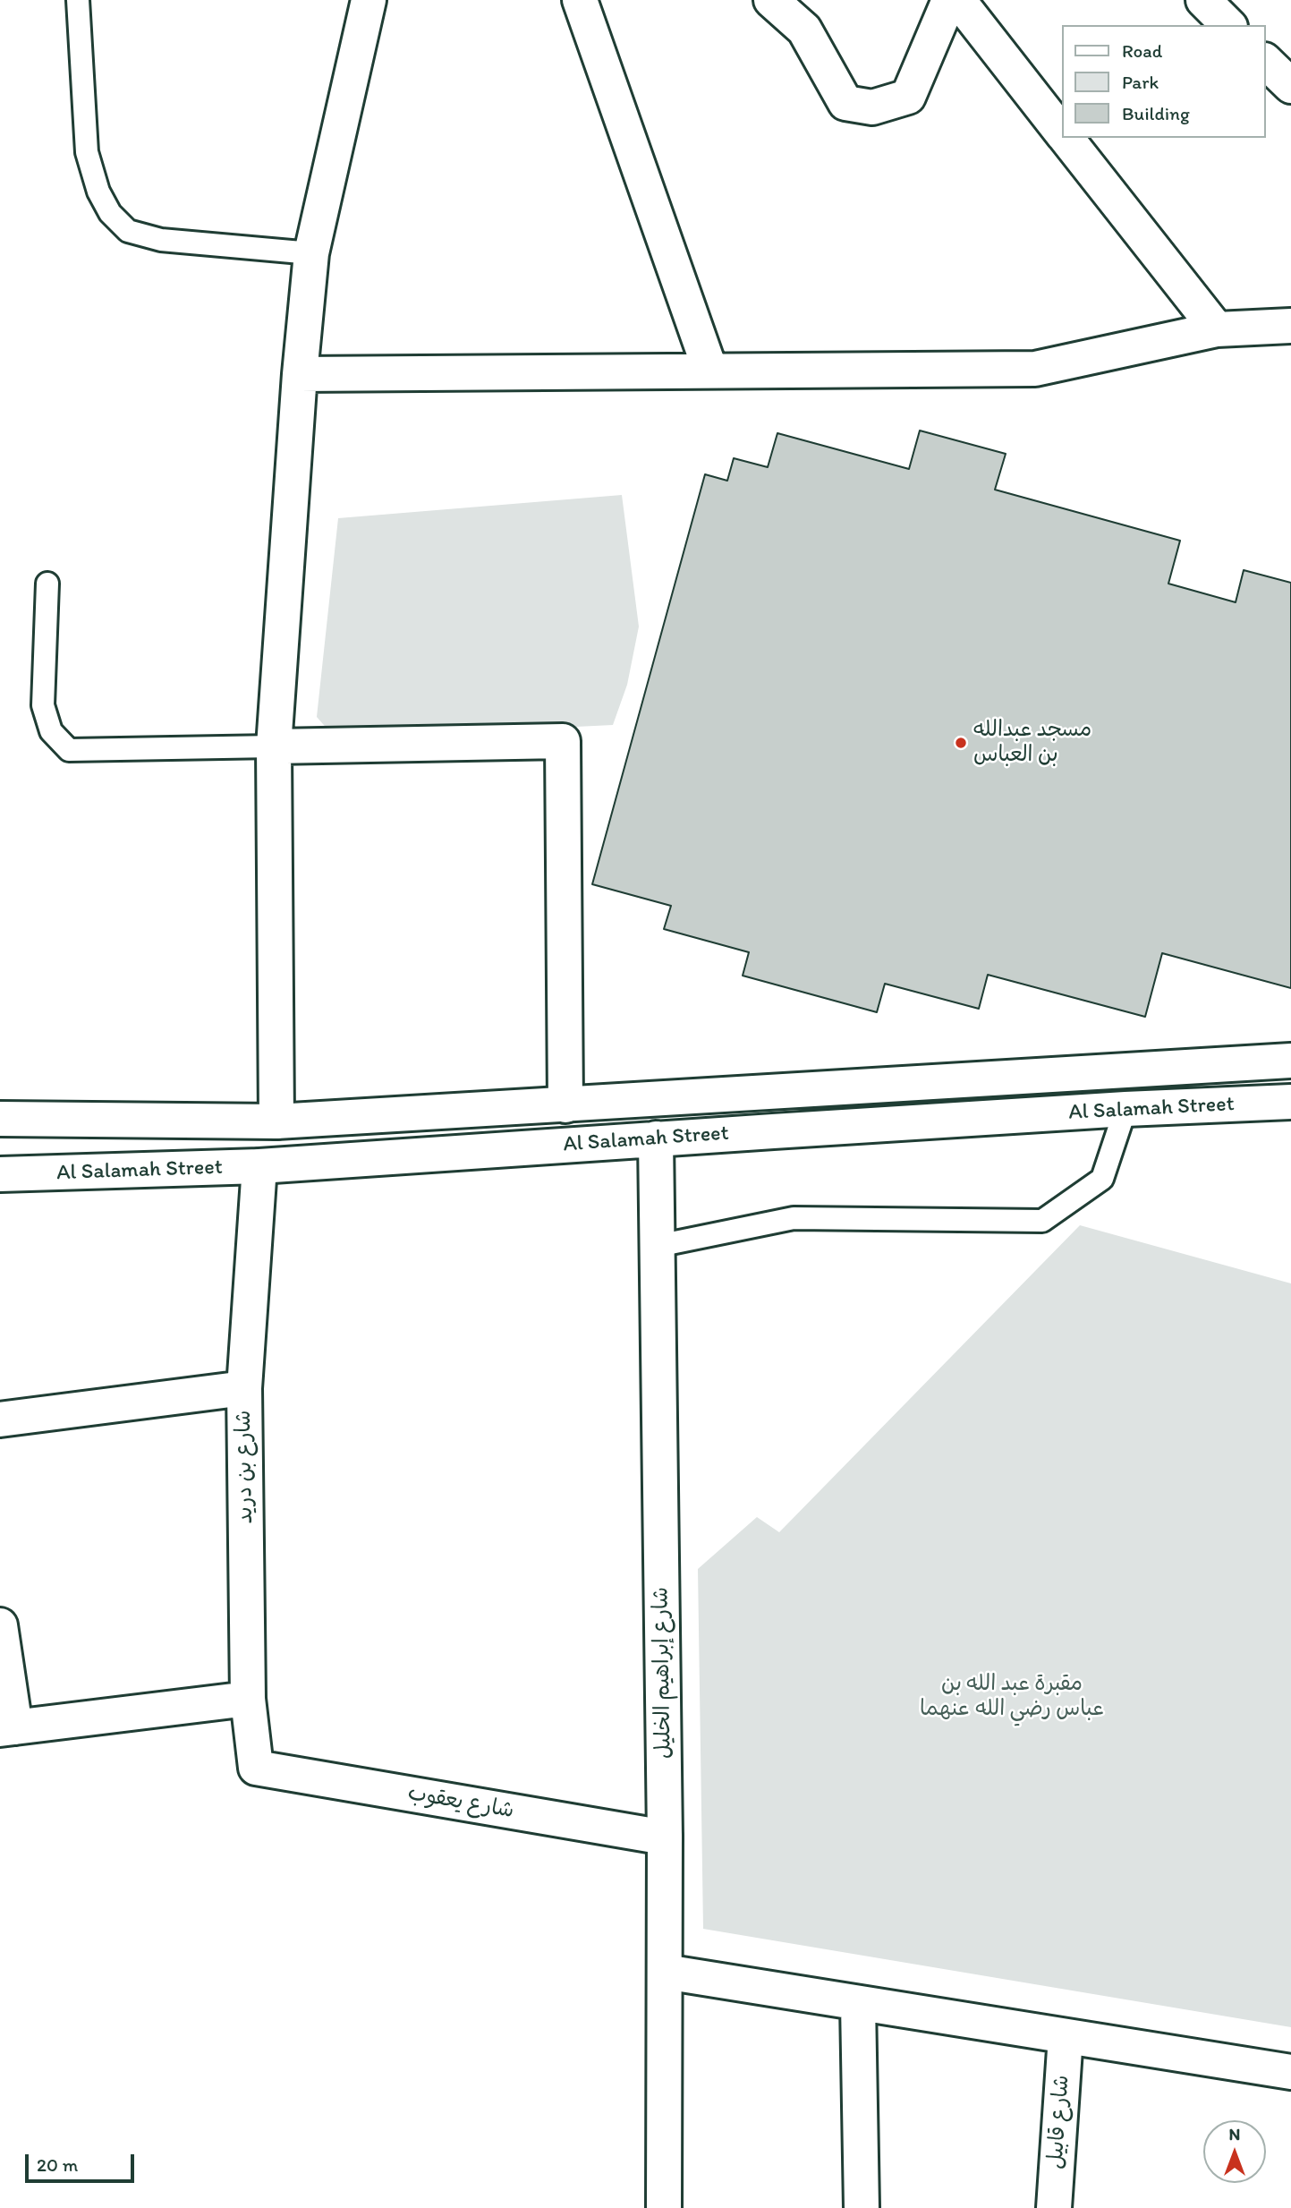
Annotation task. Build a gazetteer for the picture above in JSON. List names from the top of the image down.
{
  "streets": {
    "street": [
      "Al Salamah Street",
      "شارع بن دريد",
      "شارع إبراهيم الخليل",
      "شارع يعقوب",
      "شارع قابيل"
    ]
  },
  "crossings": [
    ["Al Salamah Street", "شارع بن دريد"],
    ["Al Salamah Street", "شارع إبراهيم الخليل"],
    ["شارع بن دريد", "شارع يعقوب"],
    ["شارع إبراهيم الخليل", "شارع يعقوب"]
  ],
  "parks": ["مقبرة عبد الله بن عباس رضي الله عنهما"],
  "places": ["مسجد عبدالله بن العباس"],
  "legend": ["Road", "Park", "Building"],
  "scale_bar": "20 m",
  "north": "top"
}
